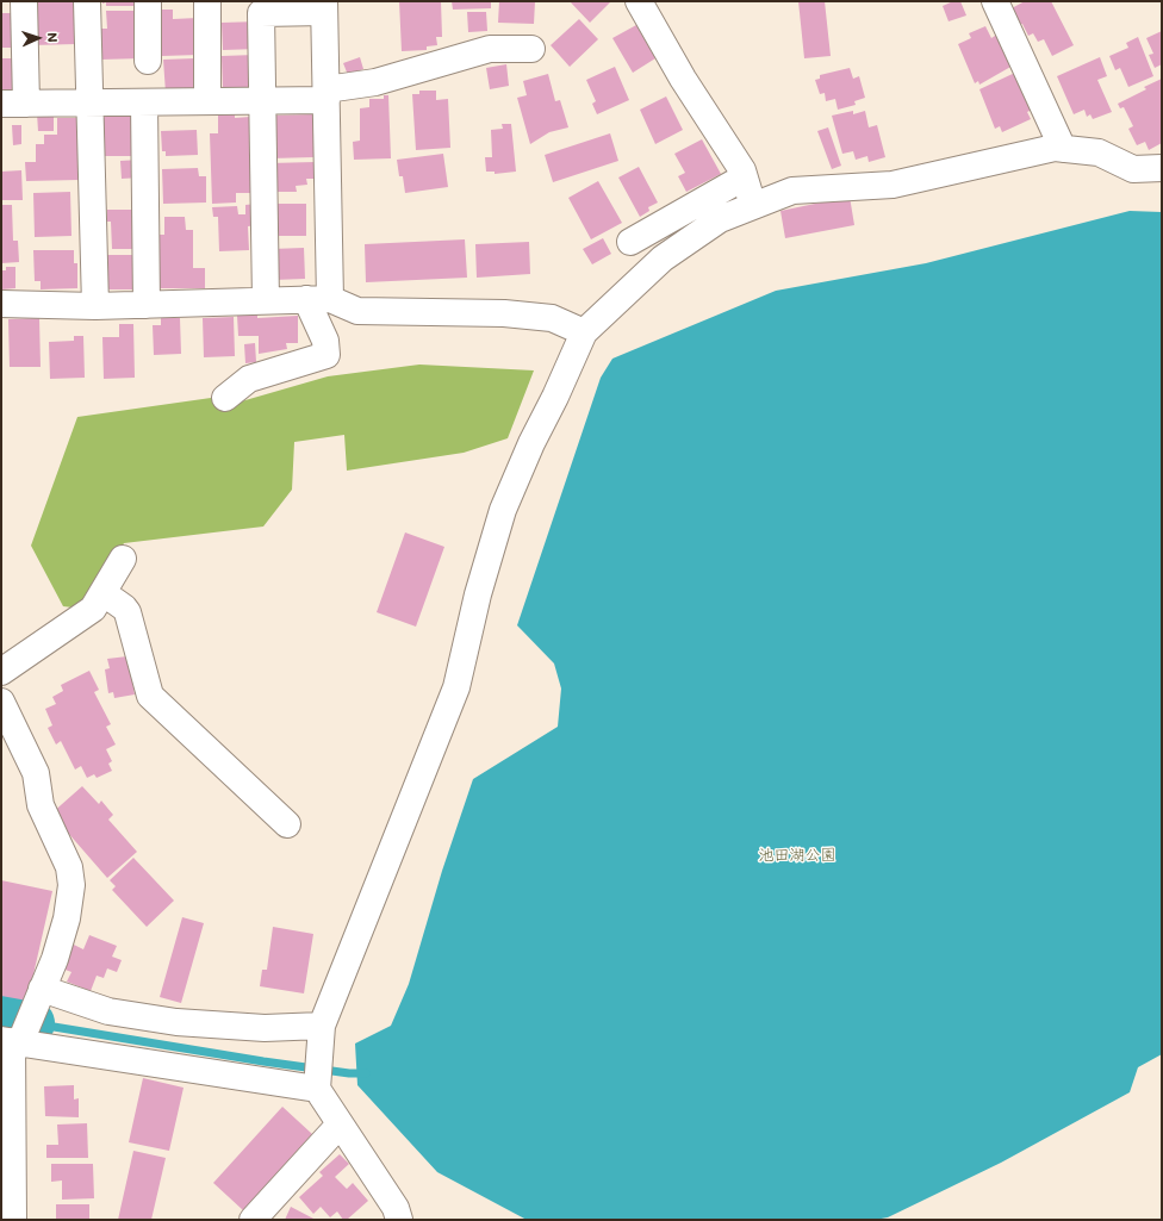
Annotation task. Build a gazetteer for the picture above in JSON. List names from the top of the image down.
{
  "parks": ["池田湖公園"],
  "north": "right"
}
